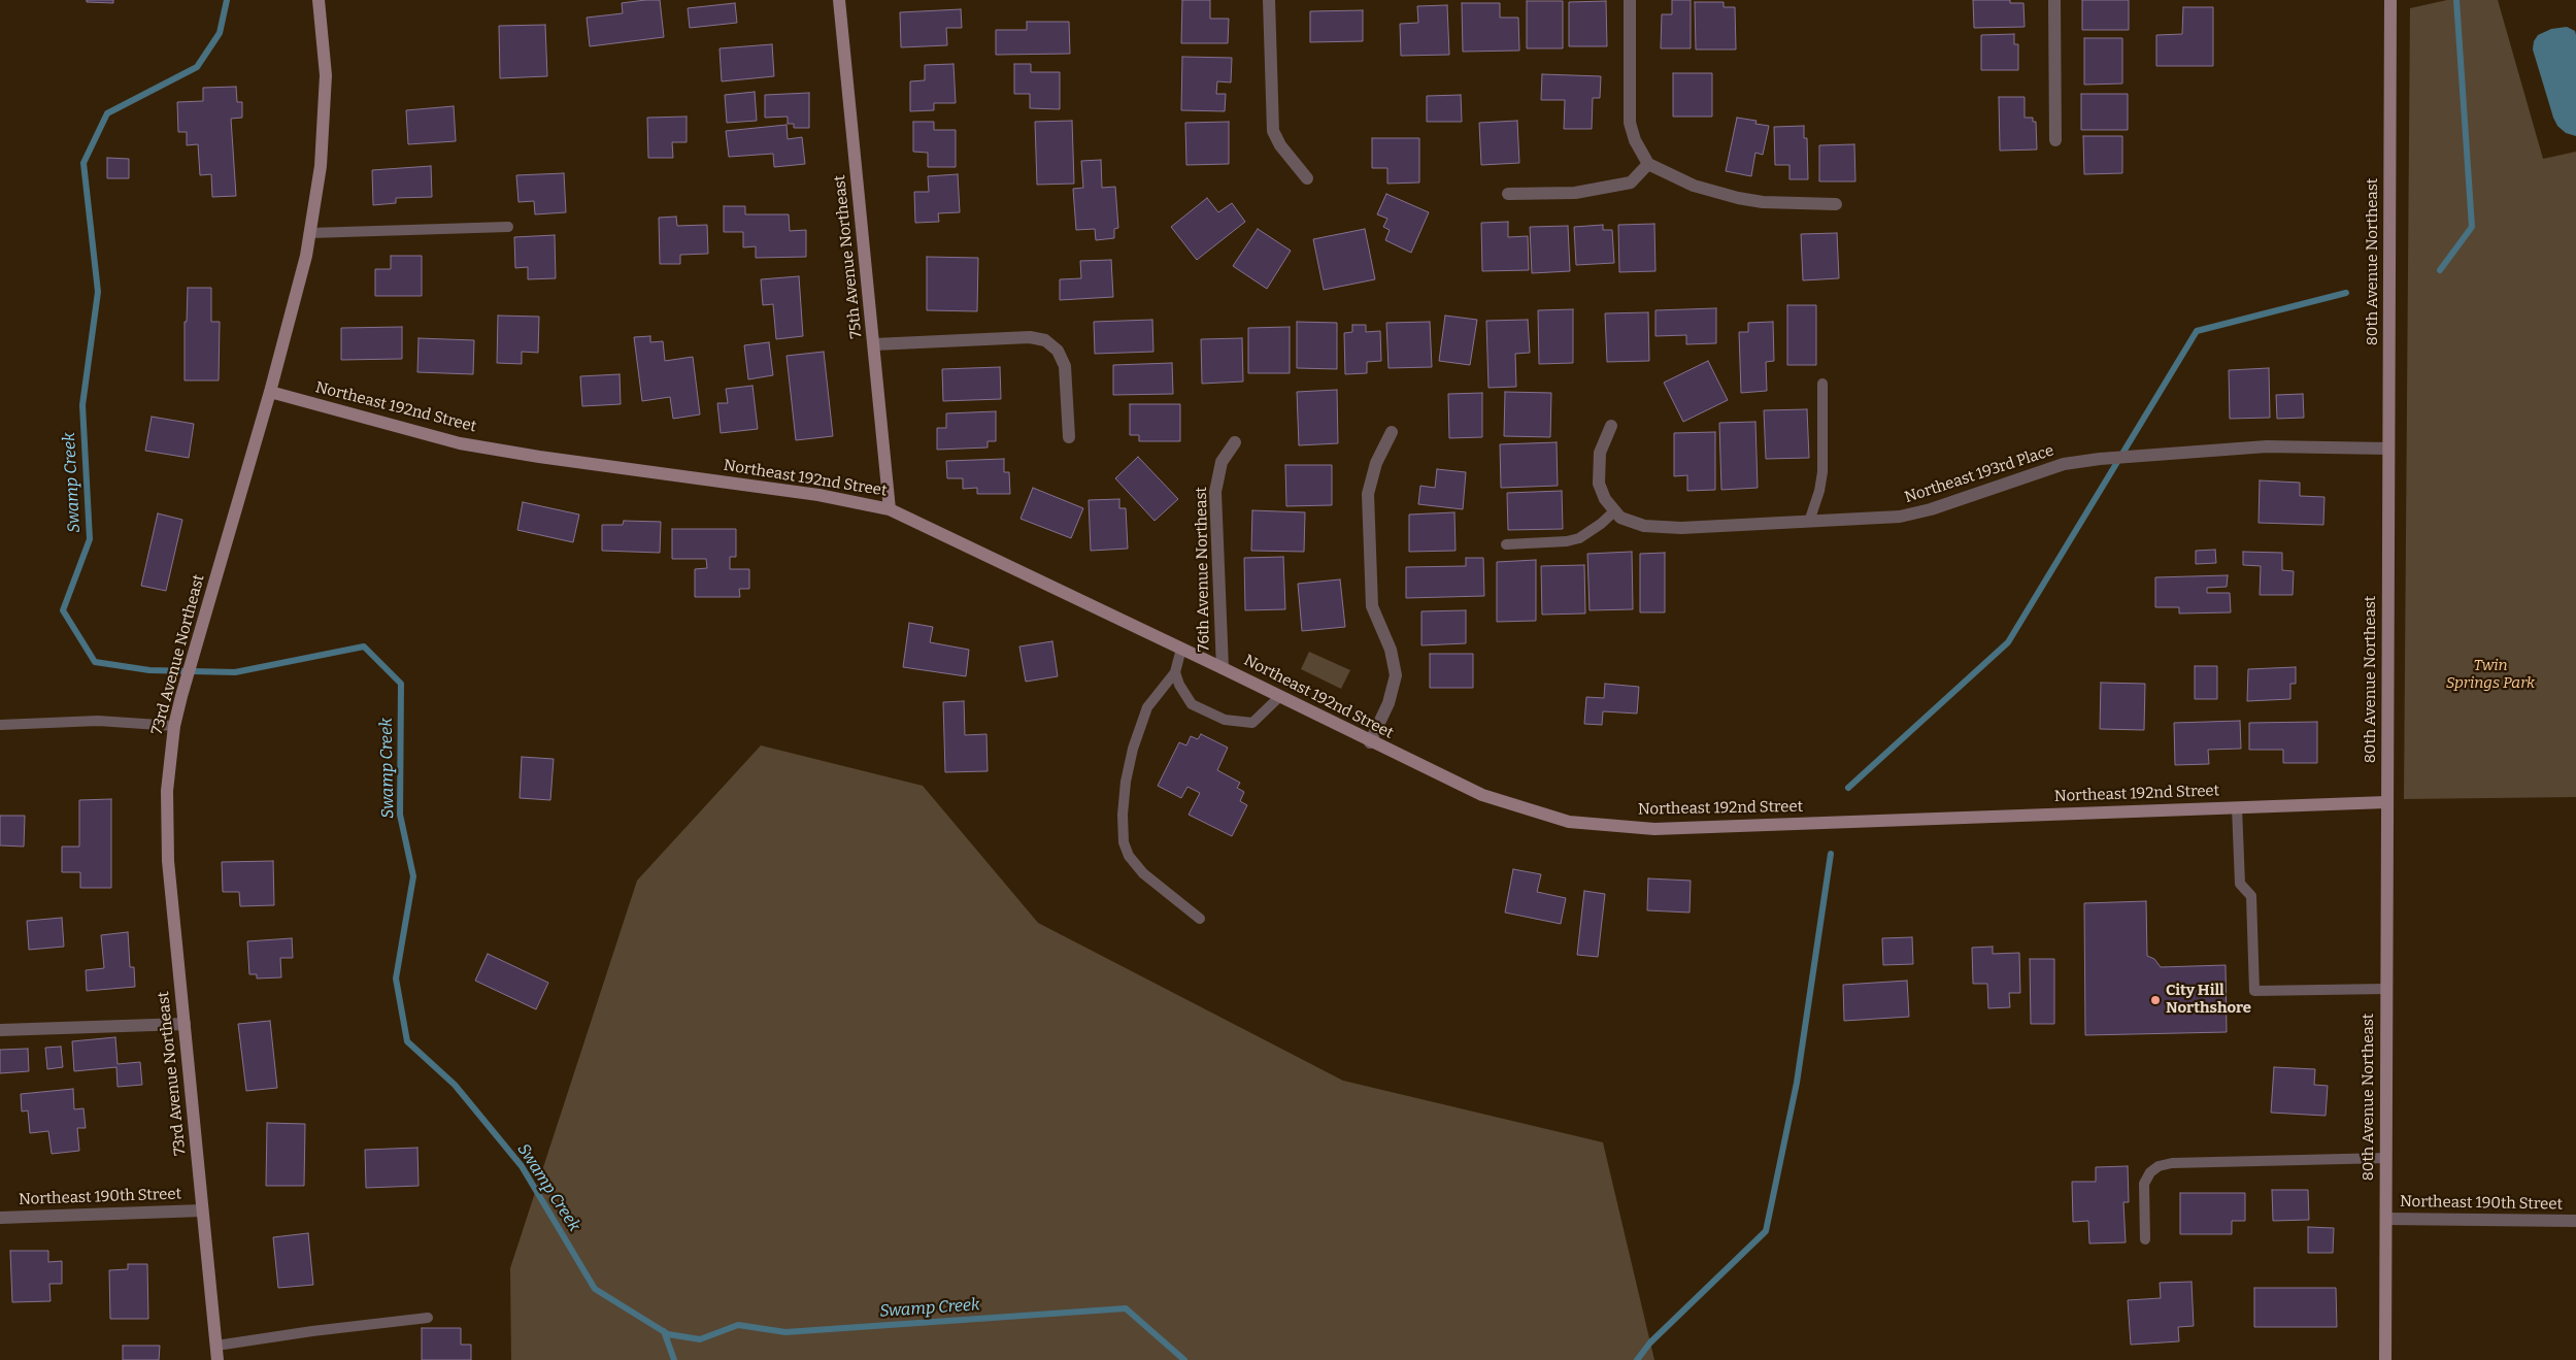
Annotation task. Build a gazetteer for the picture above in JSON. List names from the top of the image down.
{
  "streets": {
    "street": [
      "75th Avenue Northeast",
      "80th Avenue Northeast",
      "Northeast 192nd Street",
      "Northeast 193rd Place",
      "76th Avenue Northeast",
      "73rd Avenue Northeast",
      "Northeast 190th Street"
    ]
  },
  "crossings": [
    ["75th Avenue Northeast", "Northeast 192nd Street"],
    ["80th Avenue Northeast", "Northeast 192nd Street"],
    ["80th Avenue Northeast", "Northeast 193rd Place"],
    ["80th Avenue Northeast", "Northeast 190th Street"],
    ["Northeast 192nd Street", "76th Avenue Northeast"],
    ["Northeast 192nd Street", "73rd Avenue Northeast"],
    ["73rd Avenue Northeast", "Northeast 190th Street"]
  ],
  "water": ["Swamp Creek"],
  "parks": ["Twin Springs Park"],
  "places": ["City Hill Northshore"]
}
